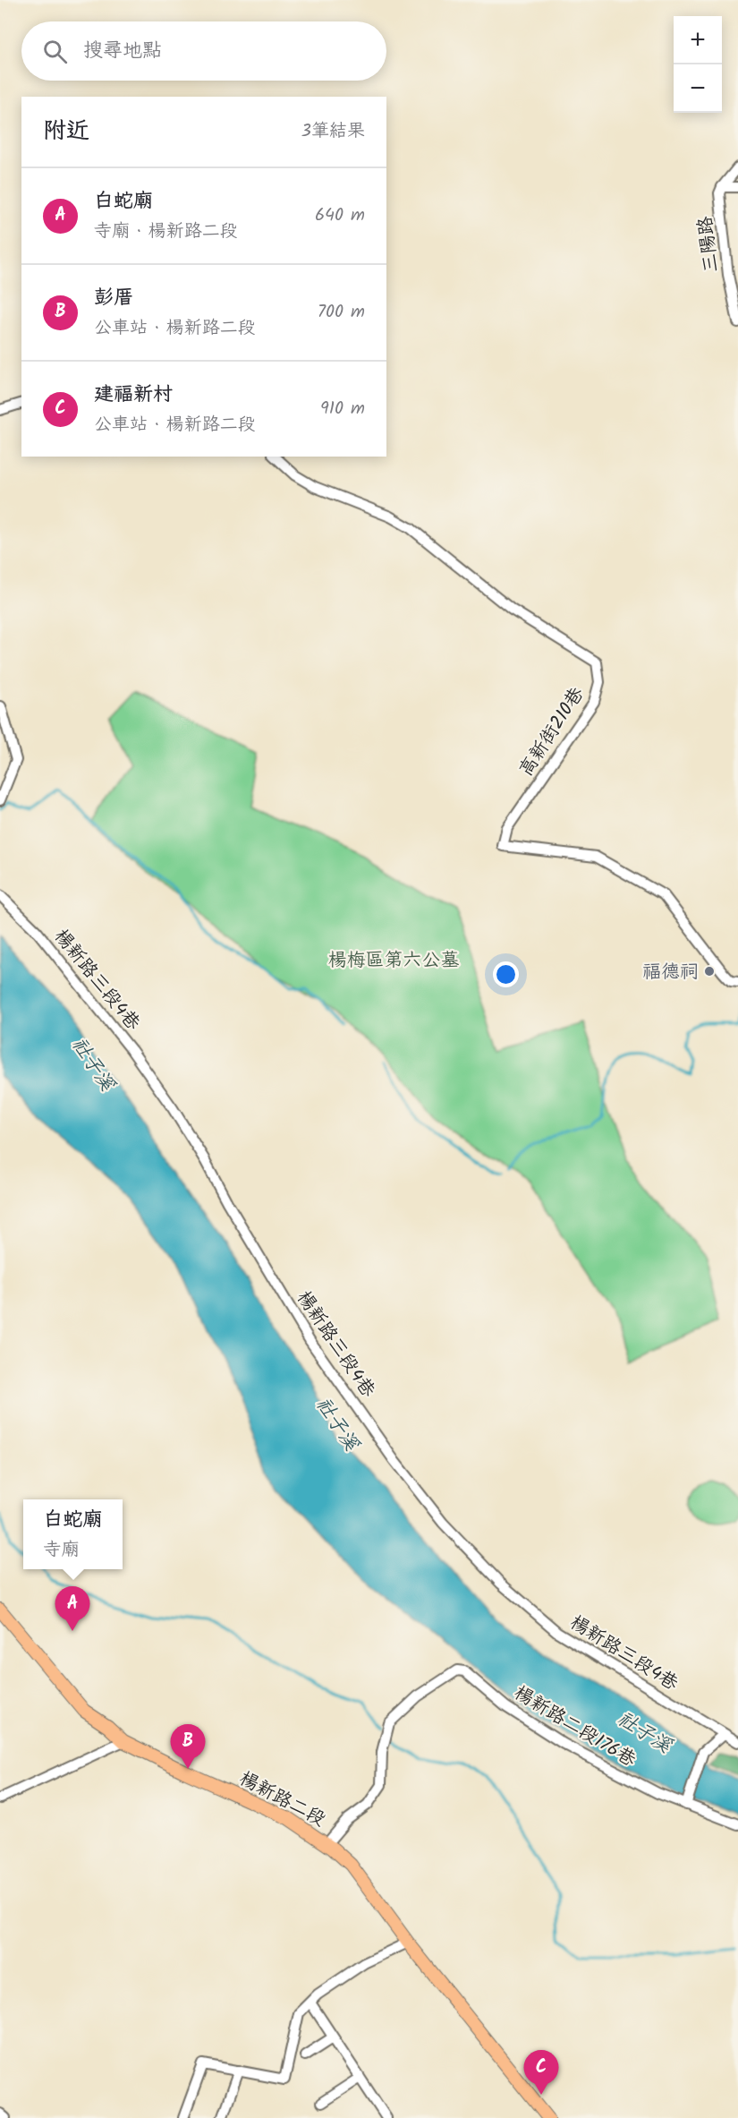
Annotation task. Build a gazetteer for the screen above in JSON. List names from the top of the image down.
{
  "streets": {
    "main road": ["楊新路二段"],
    "street": [
      "三陽路",
      "高新街210巷",
      "楊新路三段4巷",
      "楊新路二段176巷"
    ]
  },
  "crossings": [
    ["楊新路二段176巷", "楊新路二段"]
  ],
  "water": ["社子溪"],
  "parks": ["楊梅區第六公墓"],
  "places": ["福德祠"],
  "page": {
    "map_buttons": ["+", "−"],
    "search": "搜尋地點",
    "heading": ["附近", "3筆結果"],
    "list": [
      {
        "mark": "A",
        "name": "白蛇廟",
        "note": "寺廟 · 楊新路二段",
        "value": "640 m"
      },
      {
        "mark": "B",
        "name": "彭厝",
        "note": "公車站 · 楊新路二段",
        "value": "700 m"
      },
      {
        "mark": "C",
        "name": "建福新村",
        "note": "公車站 · 楊新路二段",
        "value": "910 m"
      }
    ],
    "popup": ["白蛇廟", "寺廟"],
    "pins": ["A", "B", "C"]
  }
}
